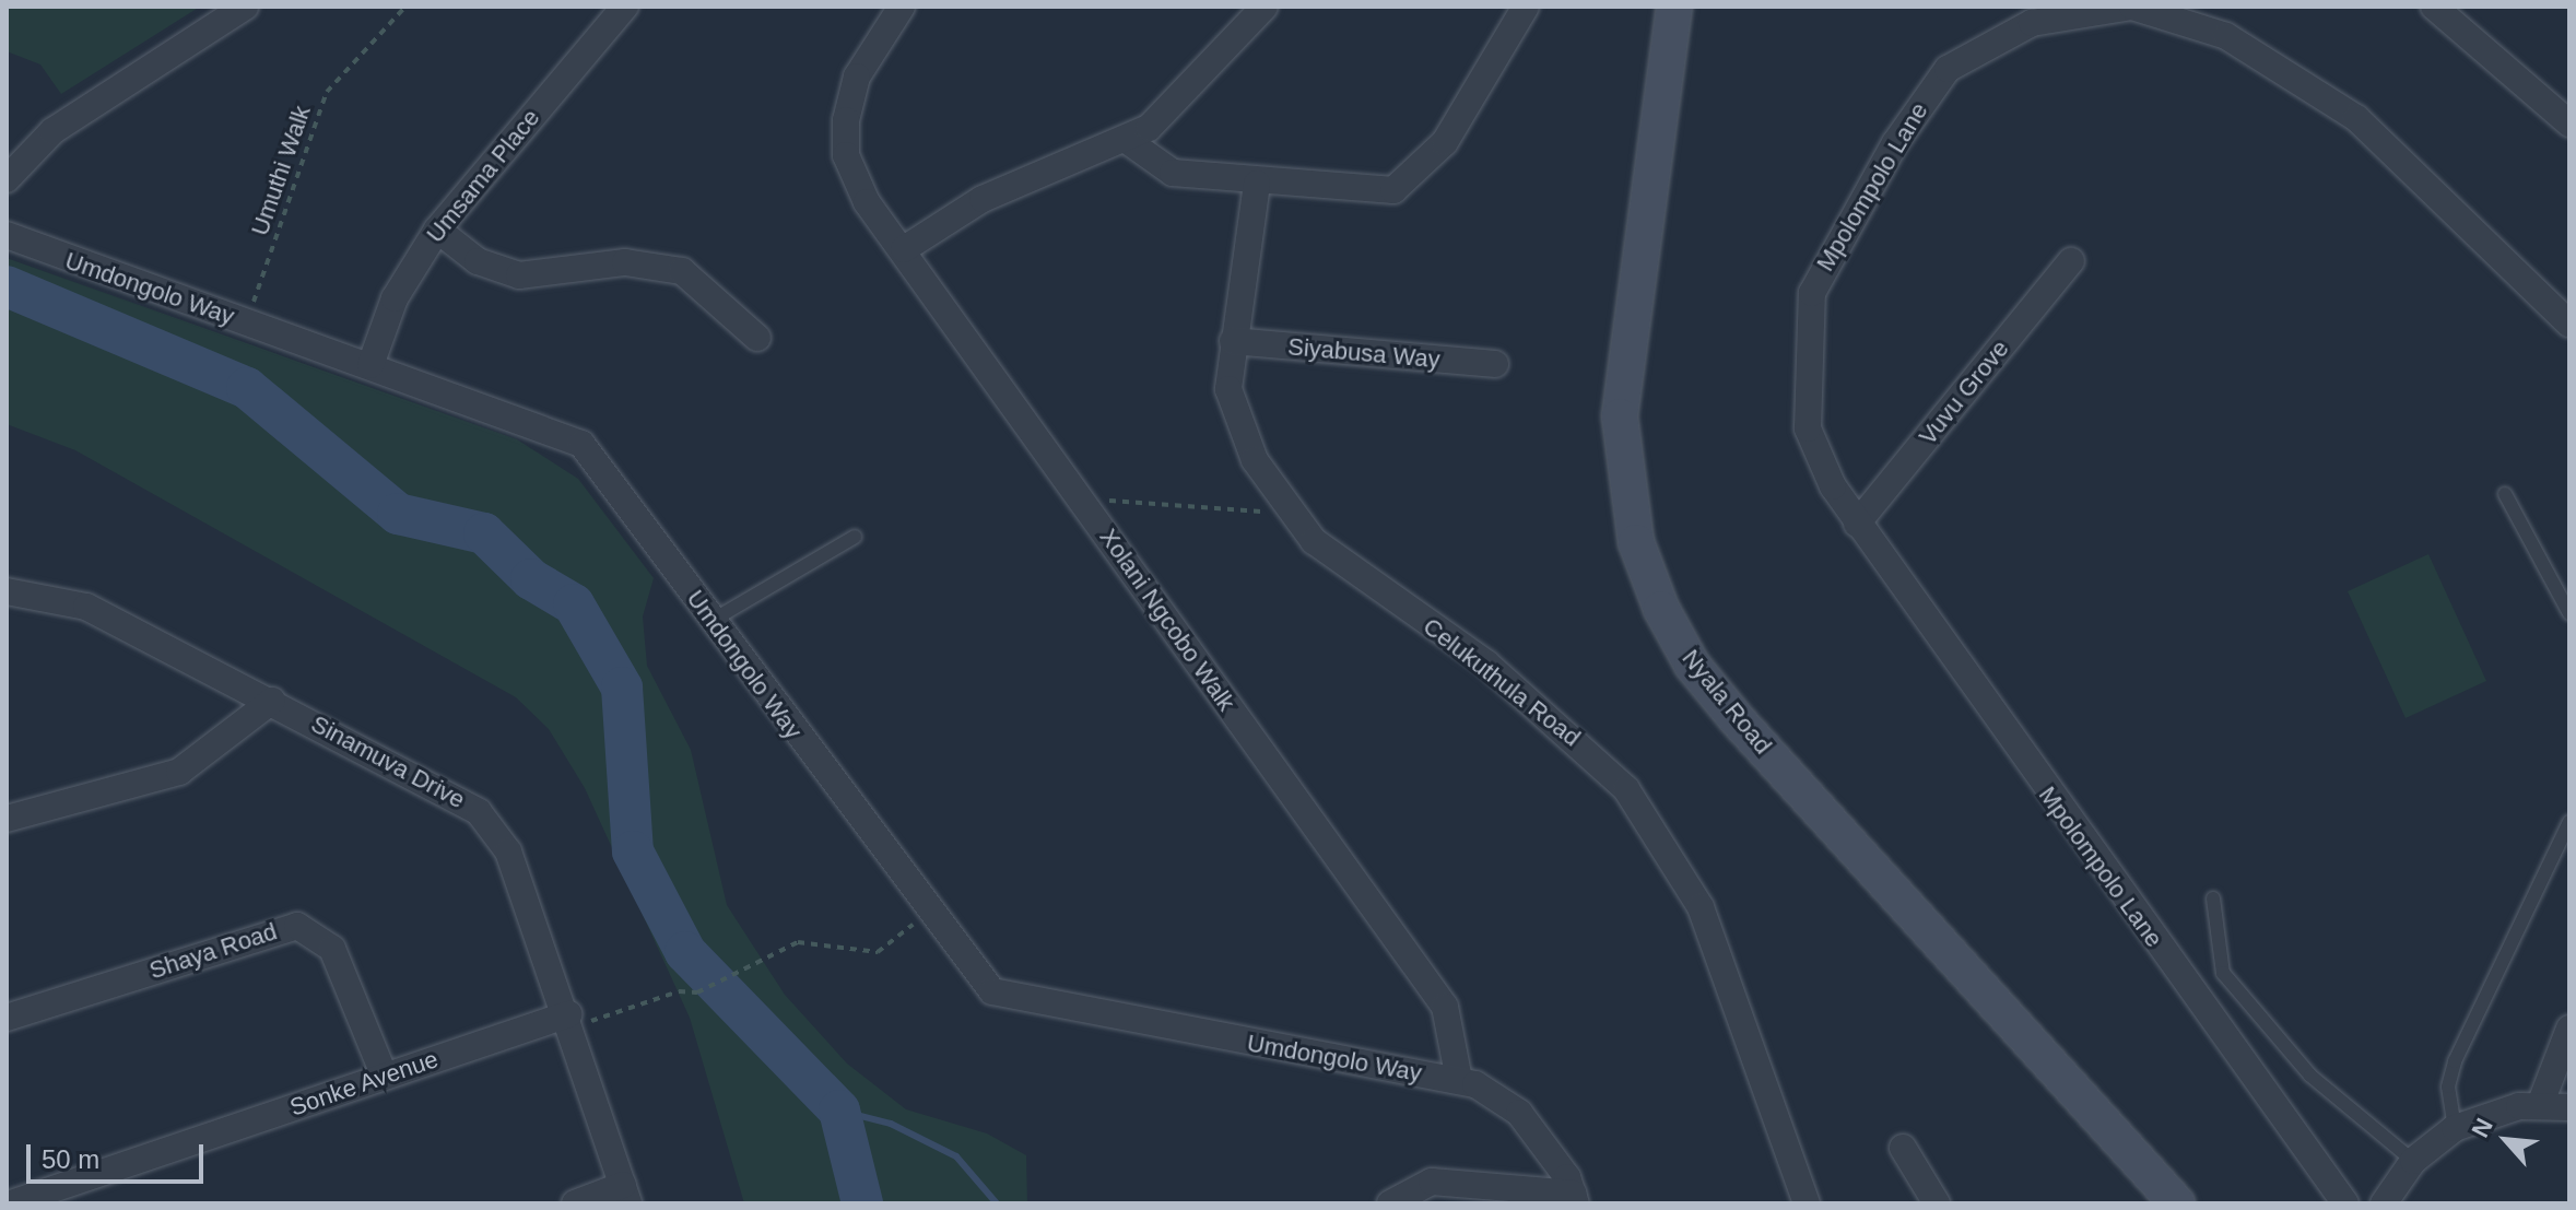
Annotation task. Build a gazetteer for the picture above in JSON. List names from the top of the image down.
{
  "streets": {
    "street": [
      "Umsama Place",
      "Mpolompolo Lane",
      "Umdongolo Way",
      "Siyabusa Way",
      "Vuvu Grove",
      "Xolani Ngcobo Walk",
      "Celukuthula Road",
      "Nyala Road",
      "Sinamuva Drive",
      "Shaya Road",
      "Sonke Avenue"
    ],
    "path": ["Umuthi Walk"]
  },
  "crossings": [
    ["Umuthi Walk", "Umdongolo Way"],
    ["Umsama Place", "Umdongolo Way"],
    ["Mpolompolo Lane", "Vuvu Grove"],
    ["Umdongolo Way", "Xolani Ngcobo Walk"],
    ["Siyabusa Way", "Celukuthula Road"],
    ["Sinamuva Drive", "Sonke Avenue"],
    ["Shaya Road", "Sonke Avenue"]
  ],
  "scale_bar": "50 m",
  "north": "top left"
}
